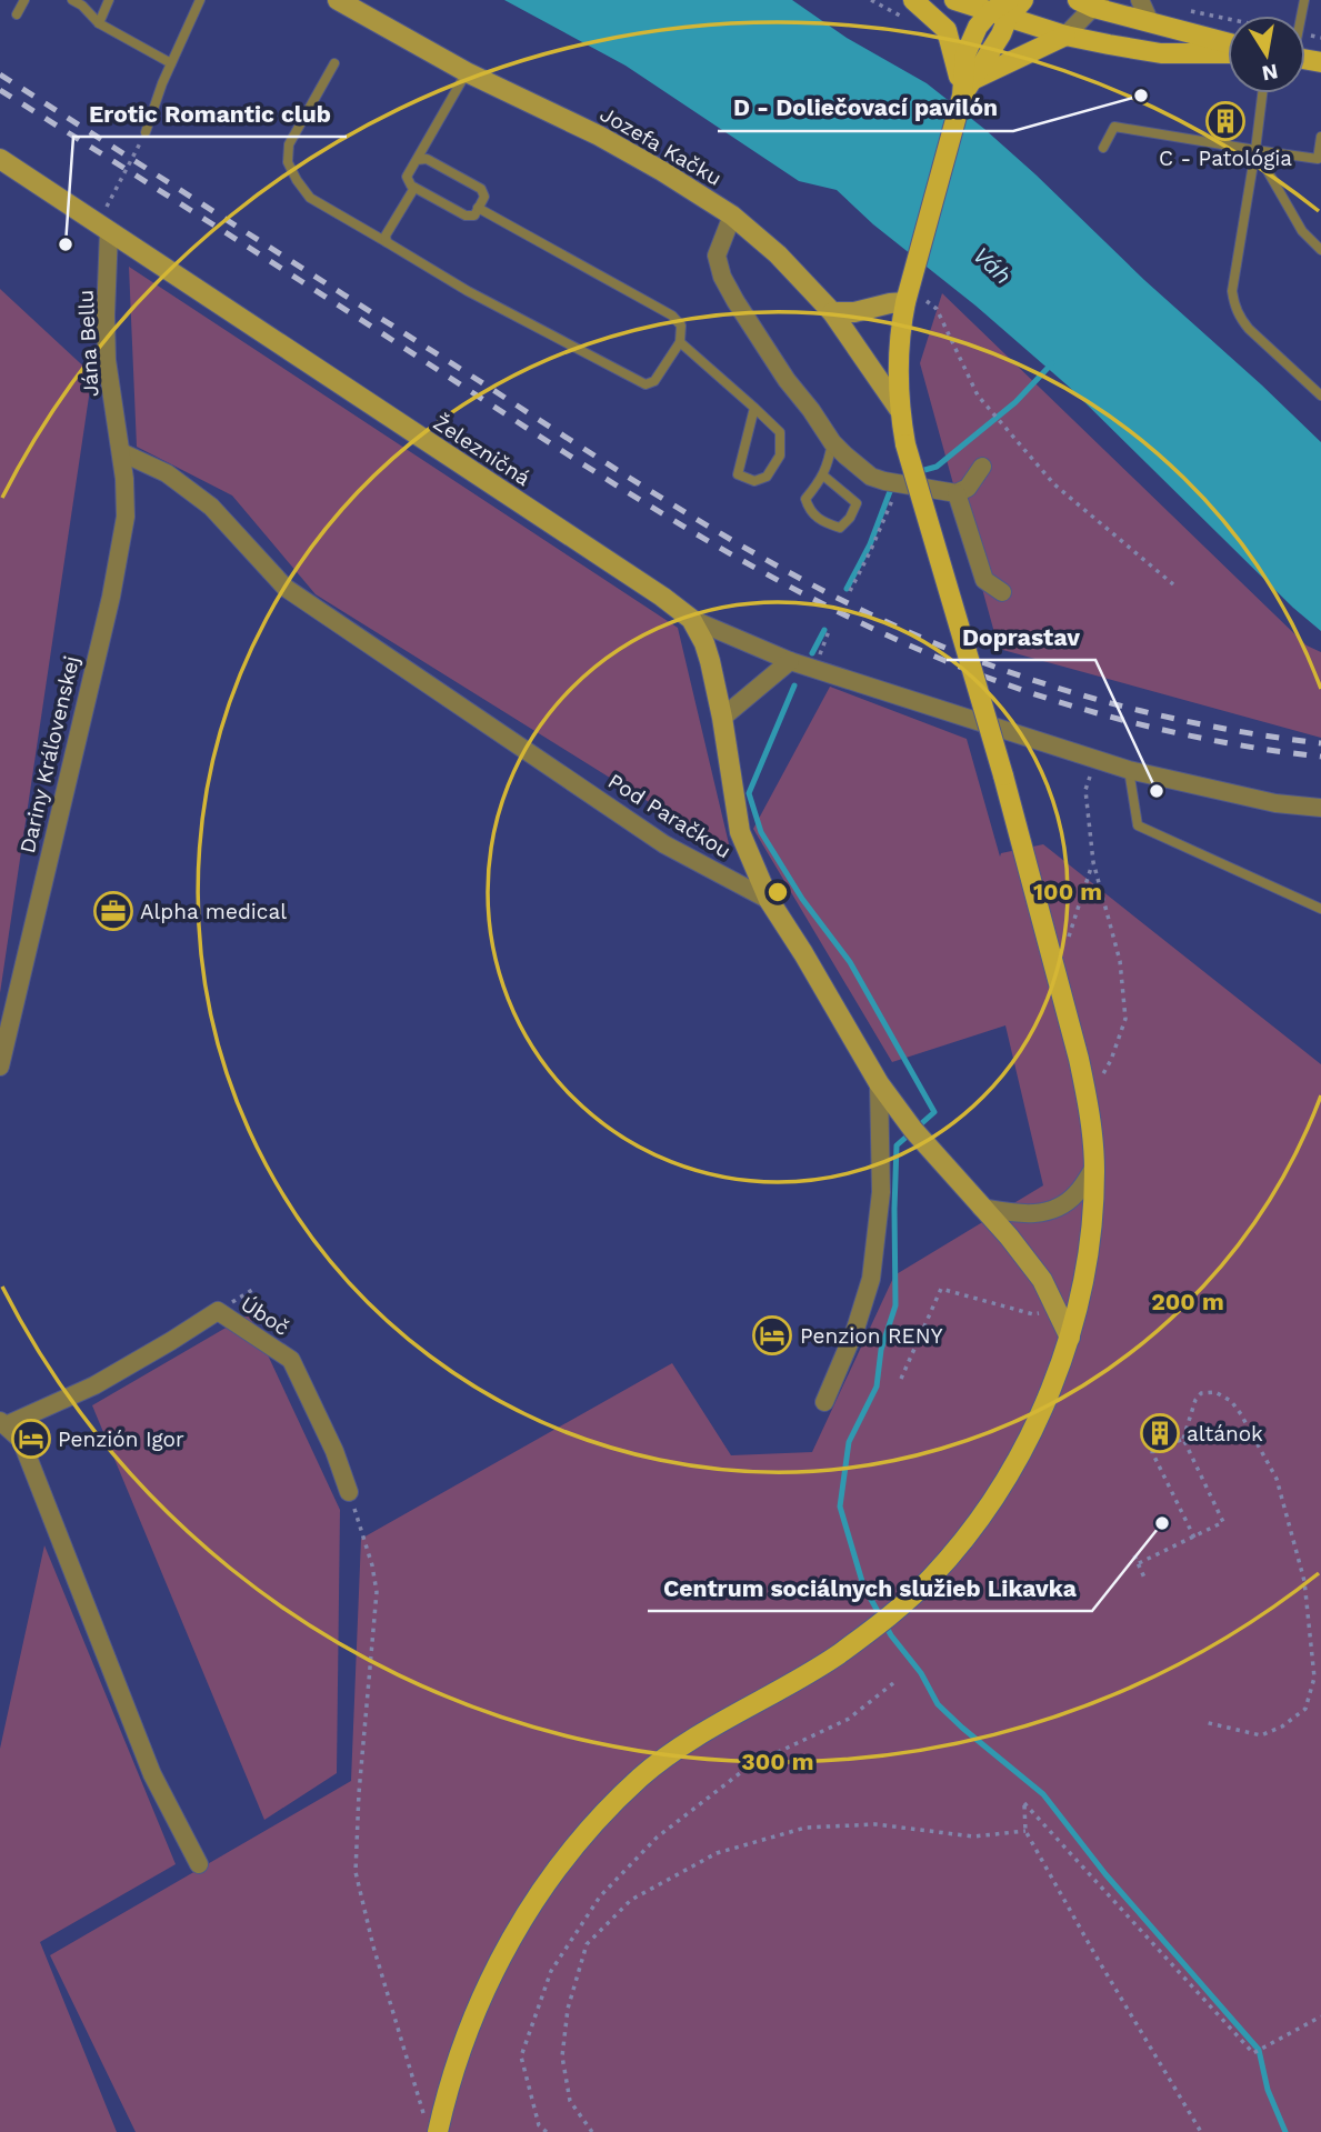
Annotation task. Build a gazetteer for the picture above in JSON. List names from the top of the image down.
{
  "streets": {
    "street": [
      "Jozefa Kačku",
      "Jána Bellu",
      "Železničná",
      "Dariny Kráľovenskej",
      "Pod Paračkou",
      "Úboč"
    ]
  },
  "crossings": [
    ["Jána Bellu", "Železničná"],
    ["Jána Bellu", "Dariny Kráľovenskej"],
    ["Jána Bellu", "Pod Paračkou"],
    ["Železničná", "Pod Paračkou"],
    ["Dariny Kráľovenskej", "Pod Paračkou"]
  ],
  "water": ["Váh"],
  "places": {
    "other": [
      "D - Doliečovací pavilón",
      "Erotic Romantic club",
      "Doprastav",
      "Centrum sociálnych služieb Likavka"
    ],
    "building": ["C - Patológia", "altánok"],
    "office": ["Alpha medical"],
    "hotel": ["Penzion RENY", "Penzión Igor"]
  },
  "north": "bottom",
  "rings": ["100 m", "200 m", "300 m"]
}
